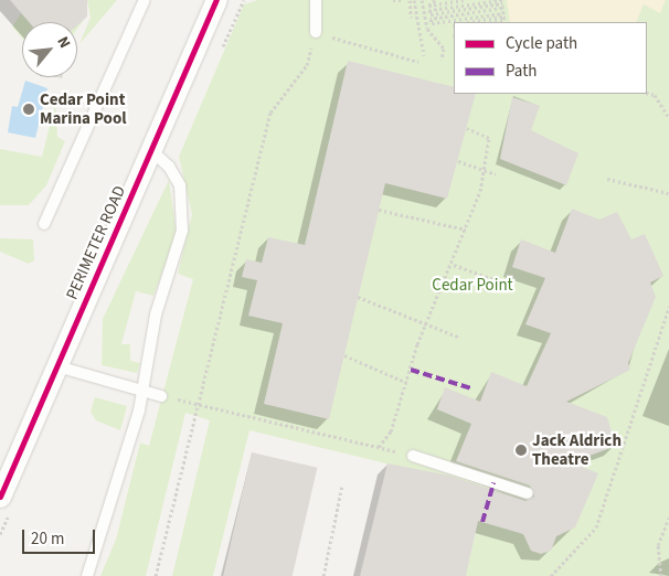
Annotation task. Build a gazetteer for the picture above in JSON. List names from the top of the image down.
{
  "streets": {
    "street": ["PERIMETER ROAD"]
  },
  "parks": ["Cedar Point"],
  "places": ["Cedar Point Marina Pool", "Jack Aldrich Theatre"],
  "legend": ["Cycle path", "Path"],
  "scale_bar": "20 m",
  "north": "top right"
}
